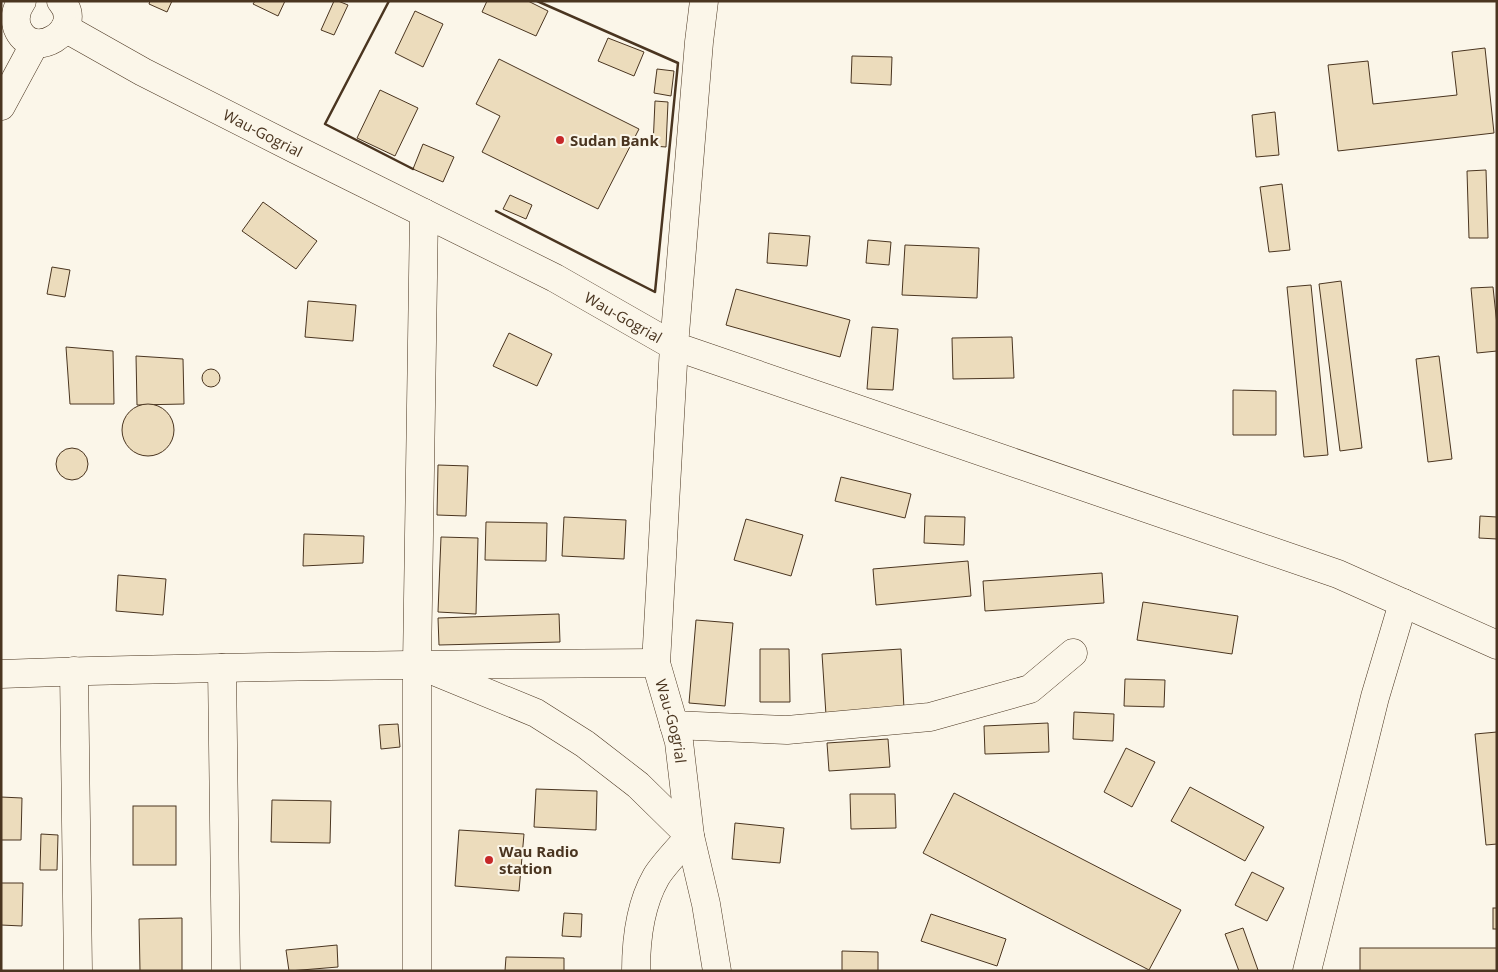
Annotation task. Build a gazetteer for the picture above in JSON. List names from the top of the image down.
{
  "streets": {
    "street": ["Wau-Gogrial"]
  },
  "places": ["Sudan Bank", "Wau Radio station"]
}
